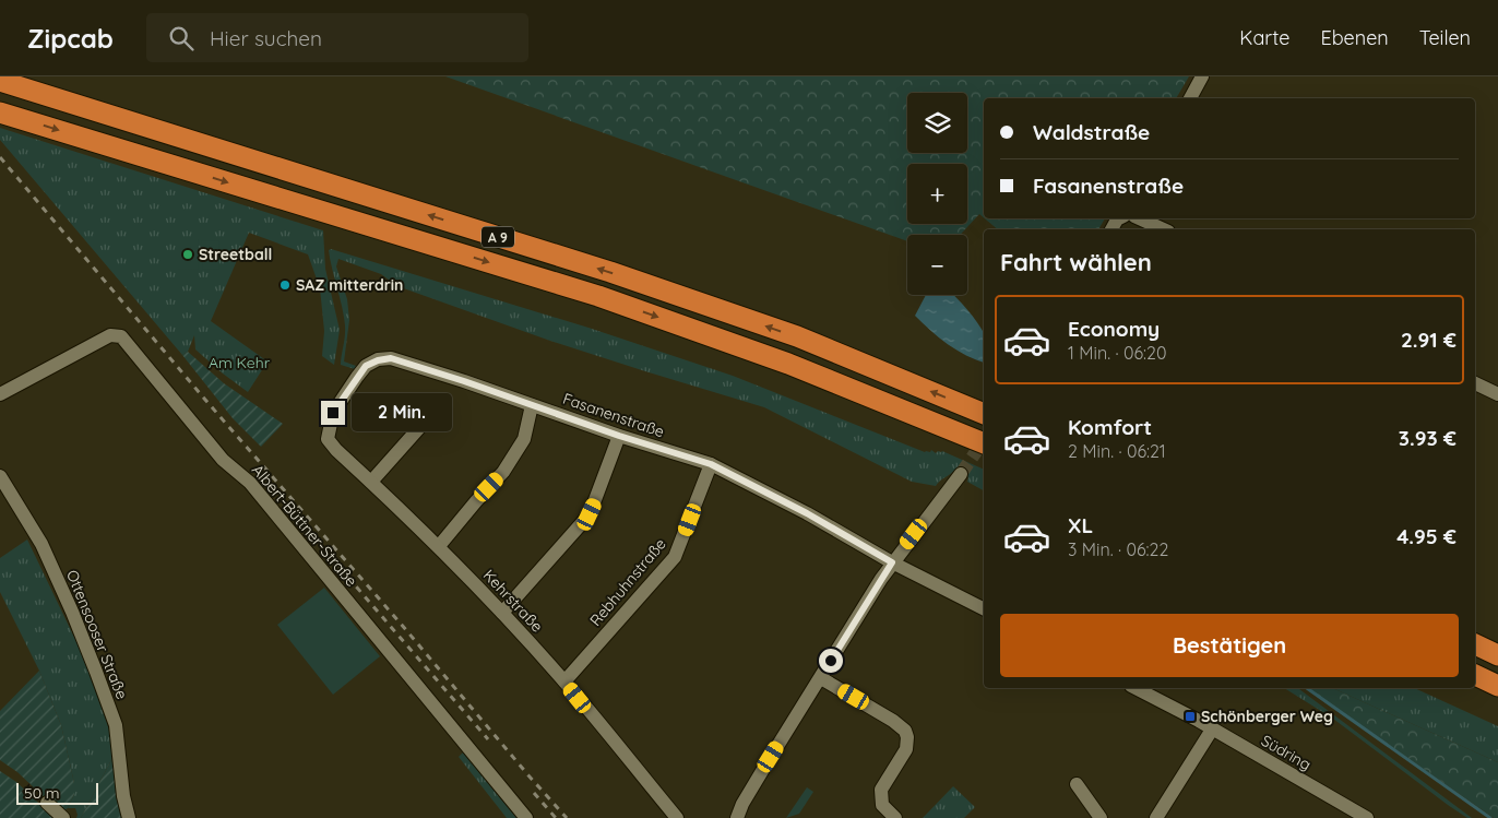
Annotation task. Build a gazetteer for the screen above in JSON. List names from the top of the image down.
{
  "streets": {
    "highway": ["A 9"],
    "street": [
      "Fasanenstraße",
      "Albert-Büttner-Straße",
      "Rebhuhnstraße",
      "Kehrstraße",
      "Ottensooser Straße",
      "Südring"
    ]
  },
  "crossings": [
    ["Fasanenstraße", "Rebhuhnstraße"],
    ["Fasanenstraße", "Kehrstraße"],
    ["Rebhuhnstraße", "Kehrstraße"]
  ],
  "parks": ["Am Kehr"],
  "places": {
    "other": ["Streetball", "SAZ mitterdrin"],
    "transit": ["Schönberger Weg"]
  },
  "scale_bar": "50 m",
  "page": {
    "header": "Zipcab",
    "search": "Hier suchen",
    "nav": ["Karte", "Ebenen", "Teilen"],
    "map_buttons": ["+", "−"],
    "banner": ["Waldstraße", "Fasanenstraße"],
    "heading": "Fahrt wählen",
    "list": [
      {
        "name": "Economy",
        "note": "1 Min. · 06:20",
        "value": "2.91 €"
      },
      {
        "name": "Komfort",
        "note": "2 Min. · 06:21",
        "value": "3.93 €"
      },
      {
        "name": "XL",
        "note": "3 Min. · 06:22",
        "value": "4.95 €"
      }
    ],
    "bubble": "2 Min.",
    "buttons": "Bestätigen",
    "scale": "50 m"
  }
}
